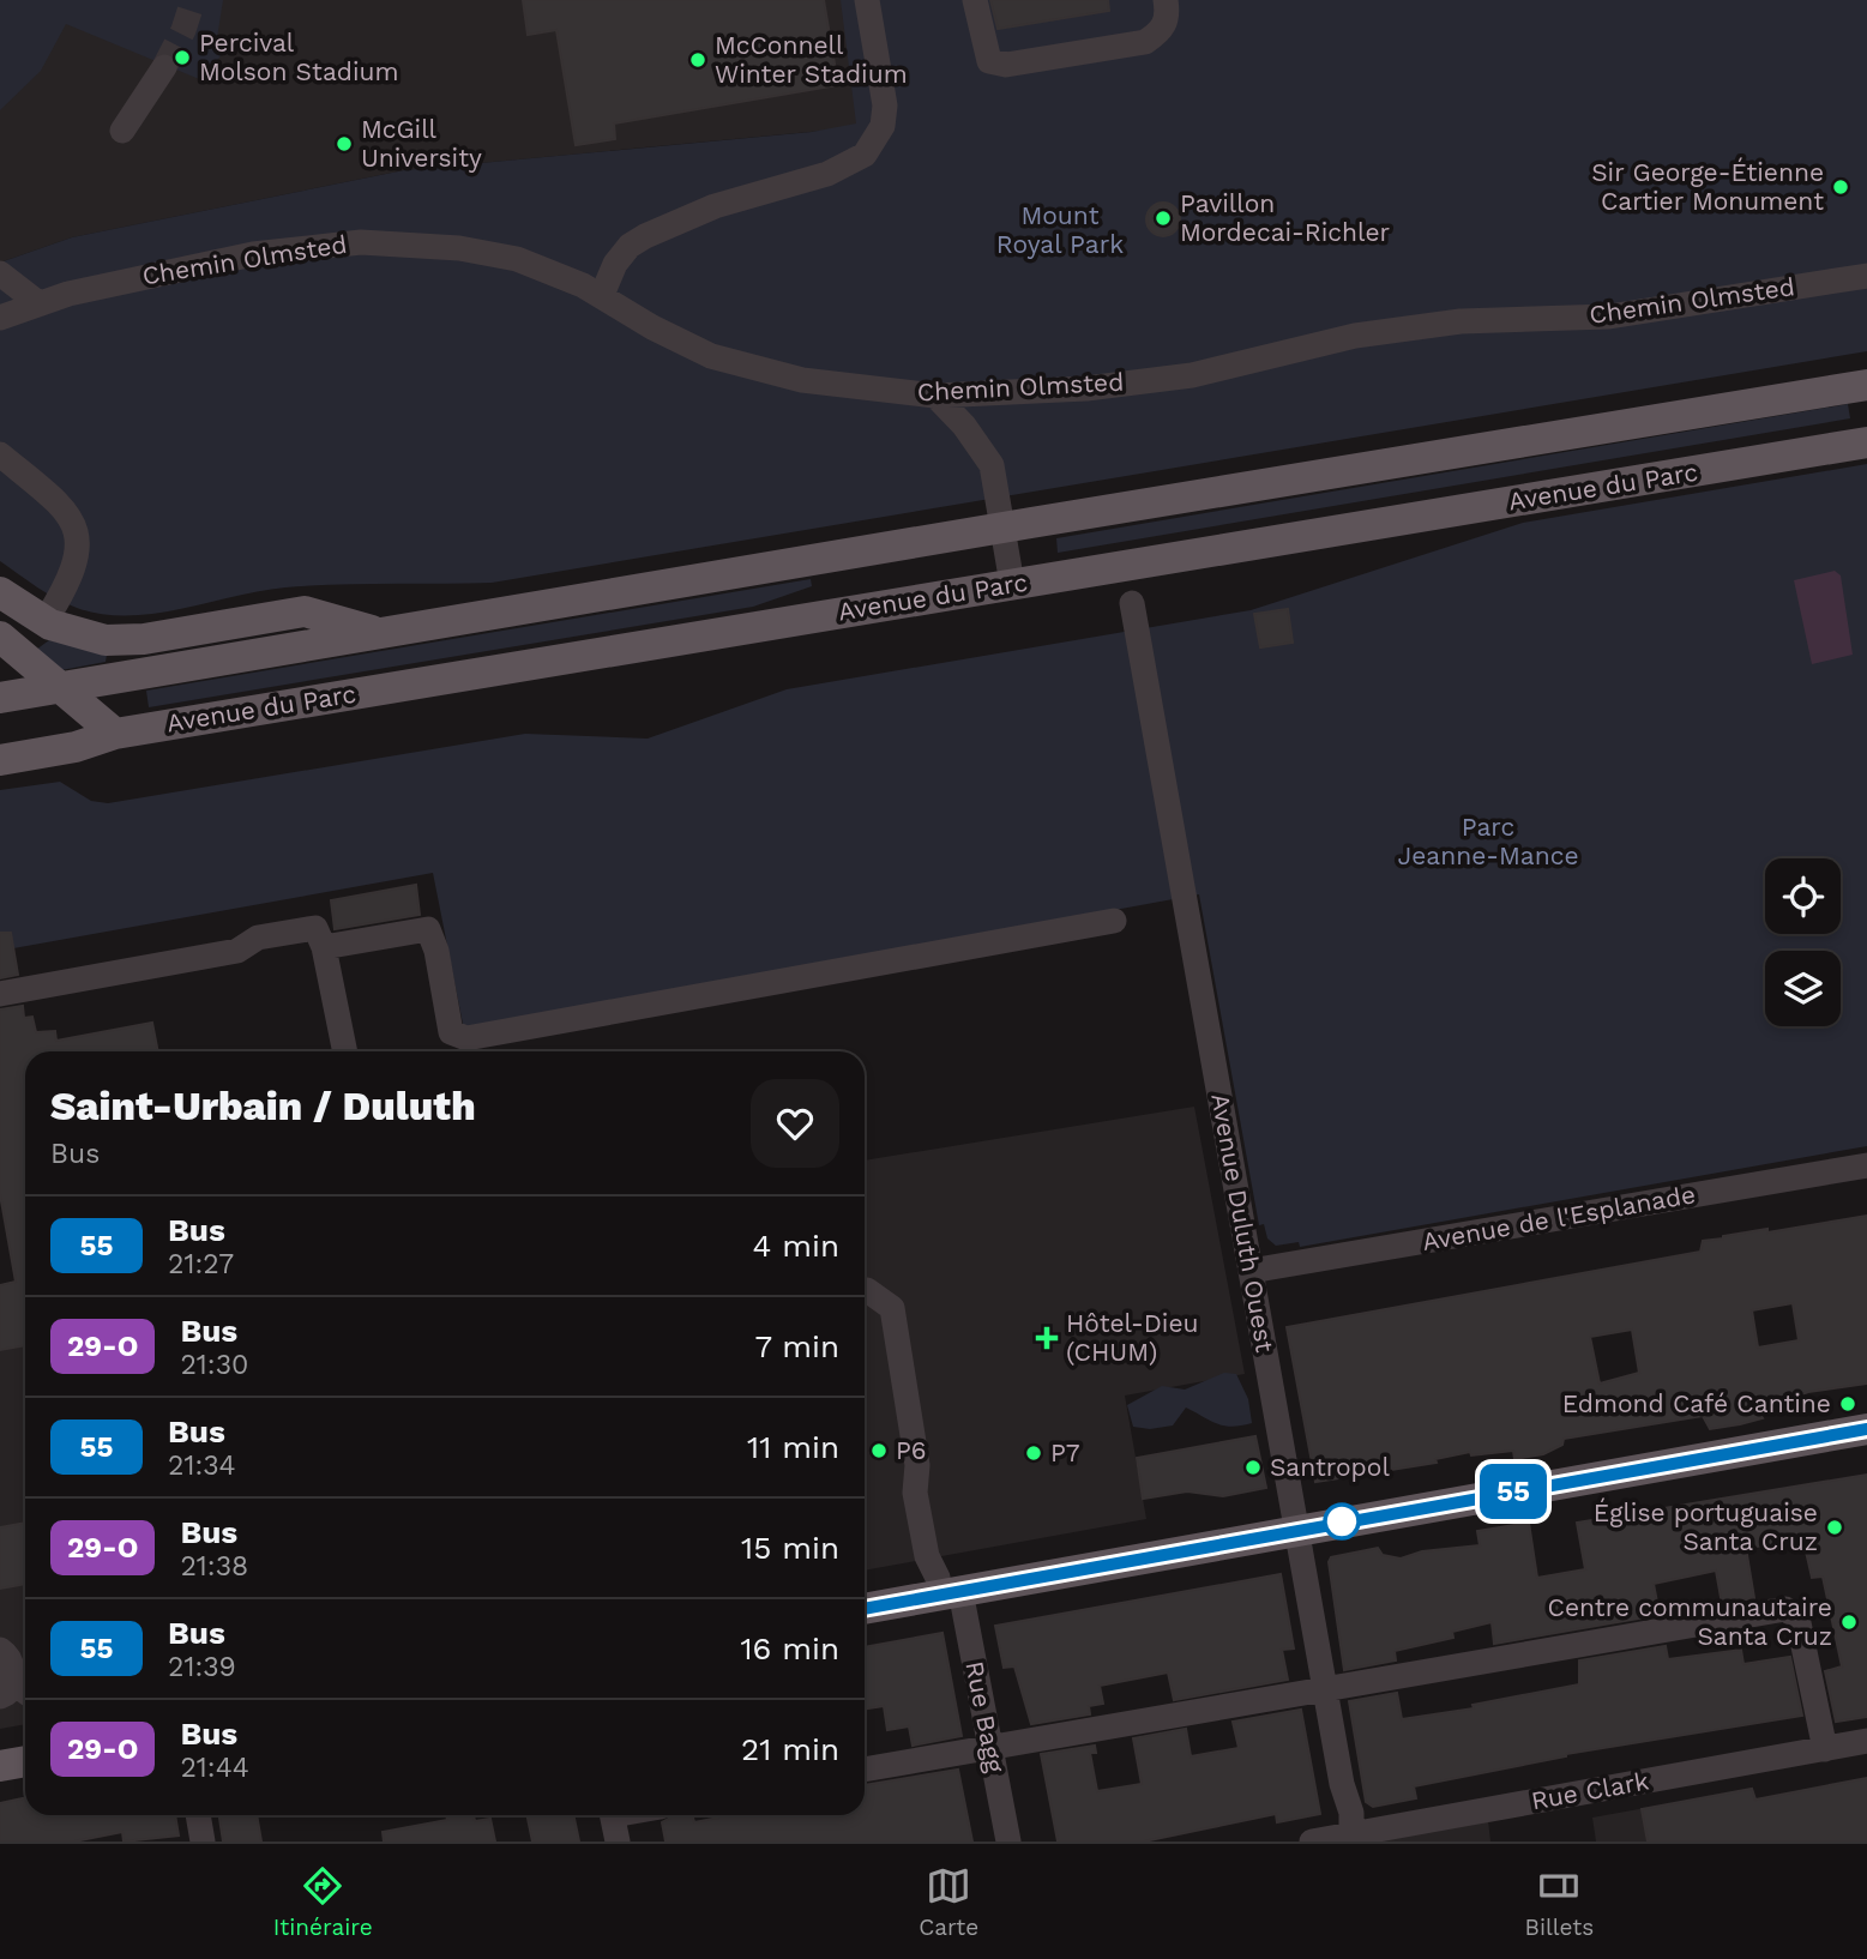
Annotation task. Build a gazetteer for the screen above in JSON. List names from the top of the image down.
{
  "streets": {
    "main road": ["Avenue du Parc"],
    "street": [
      "Chemin Olmsted",
      "Avenue de l'Esplanade",
      "Avenue Duluth Ouest",
      "Rue Bagg",
      "Rue Clark"
    ]
  },
  "crossings": [
    ["Avenue de l'Esplanade", "Avenue Duluth Ouest"],
    ["Avenue Duluth Ouest", "Rue Clark"]
  ],
  "parks": ["Mount Royal Park", "Parc Jeanne-Mance"],
  "places": {
    "other": [
      "Percival Molson Stadium",
      "McConnell Winter Stadium",
      "McGill University",
      "Sir George-Étienne Cartier Monument",
      "Pavillon Mordecai-Richler",
      "Edmond Café Cantine",
      "P6",
      "P7",
      "Santropol",
      "Église portuguaise Santa Cruz",
      "Centre communautaire Santa Cruz"
    ],
    "health": ["Hôtel-Dieu (CHUM)"]
  },
  "lines": ["bus line 55"],
  "page": {
    "on_map": "55",
    "heading": ["Saint-Urbain / Duluth", "Bus"],
    "list": [
      {
        "mark": "55",
        "name": "Bus",
        "note": "21:27",
        "value": "4 min"
      },
      {
        "mark": "29-O",
        "name": "Bus",
        "note": "21:30",
        "value": "7 min"
      },
      {
        "mark": "55",
        "name": "Bus",
        "note": "21:34",
        "value": "11 min"
      },
      {
        "mark": "29-O",
        "name": "Bus",
        "note": "21:38",
        "value": "15 min"
      },
      {
        "mark": "55",
        "name": "Bus",
        "note": "21:39",
        "value": "16 min"
      },
      {
        "mark": "29-O",
        "name": "Bus",
        "note": "21:44",
        "value": "21 min"
      }
    ],
    "tabs": ["Itinéraire", "Carte", "Billets"]
  }
}
